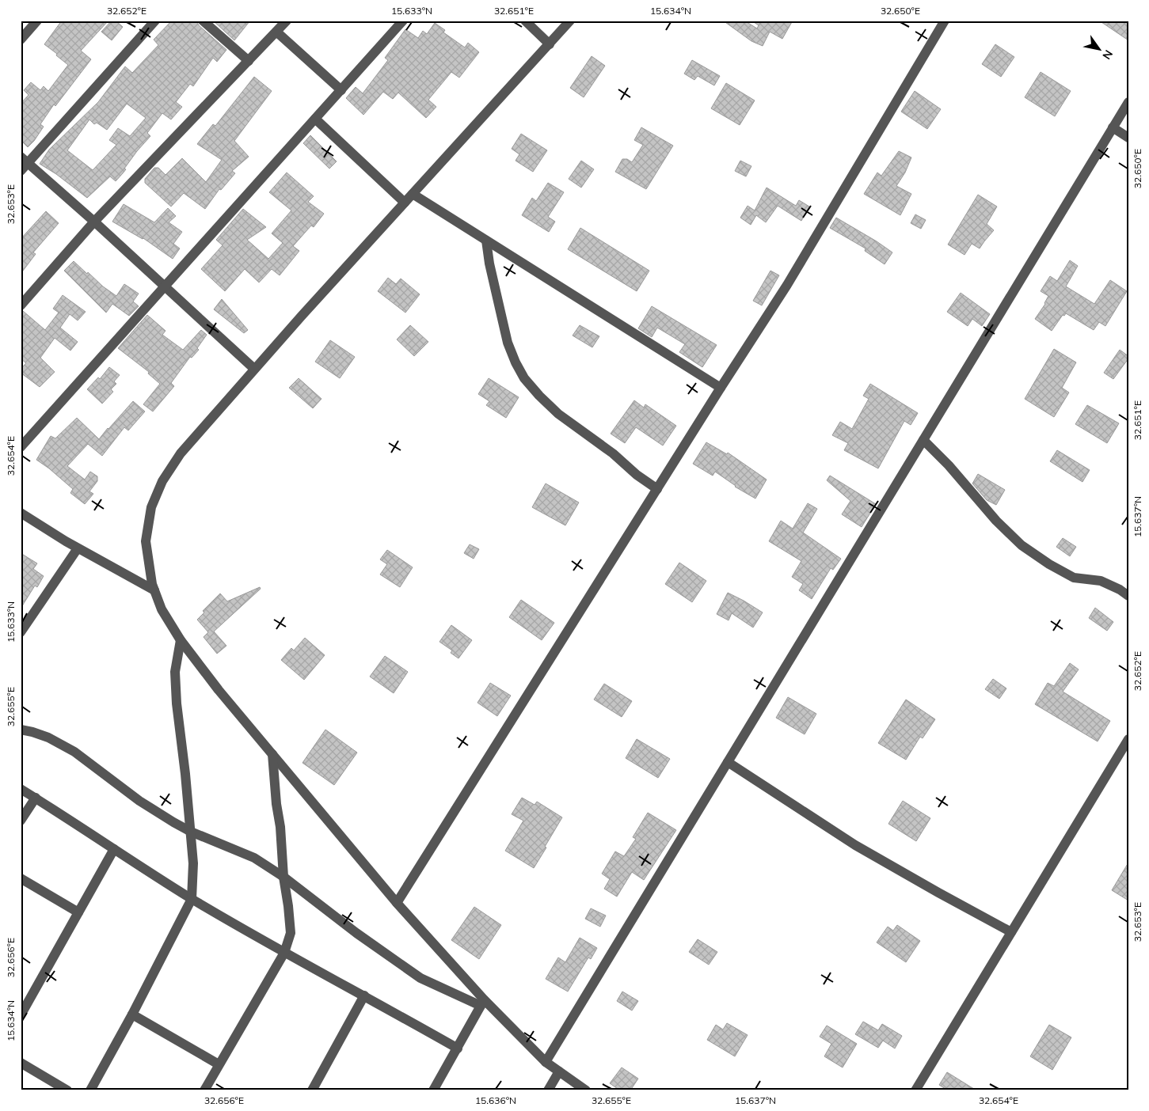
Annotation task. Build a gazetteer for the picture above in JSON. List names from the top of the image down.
{
  "north": "bottom right",
  "coordinates": [
    "32.652°E",
    "15.633°N",
    "32.651°E",
    "15.634°N",
    "32.650°E",
    "32.653°E",
    "32.654°E",
    "15.637°N",
    "32.655°E",
    "32.656°E",
    "15.636°N"
  ]
}
